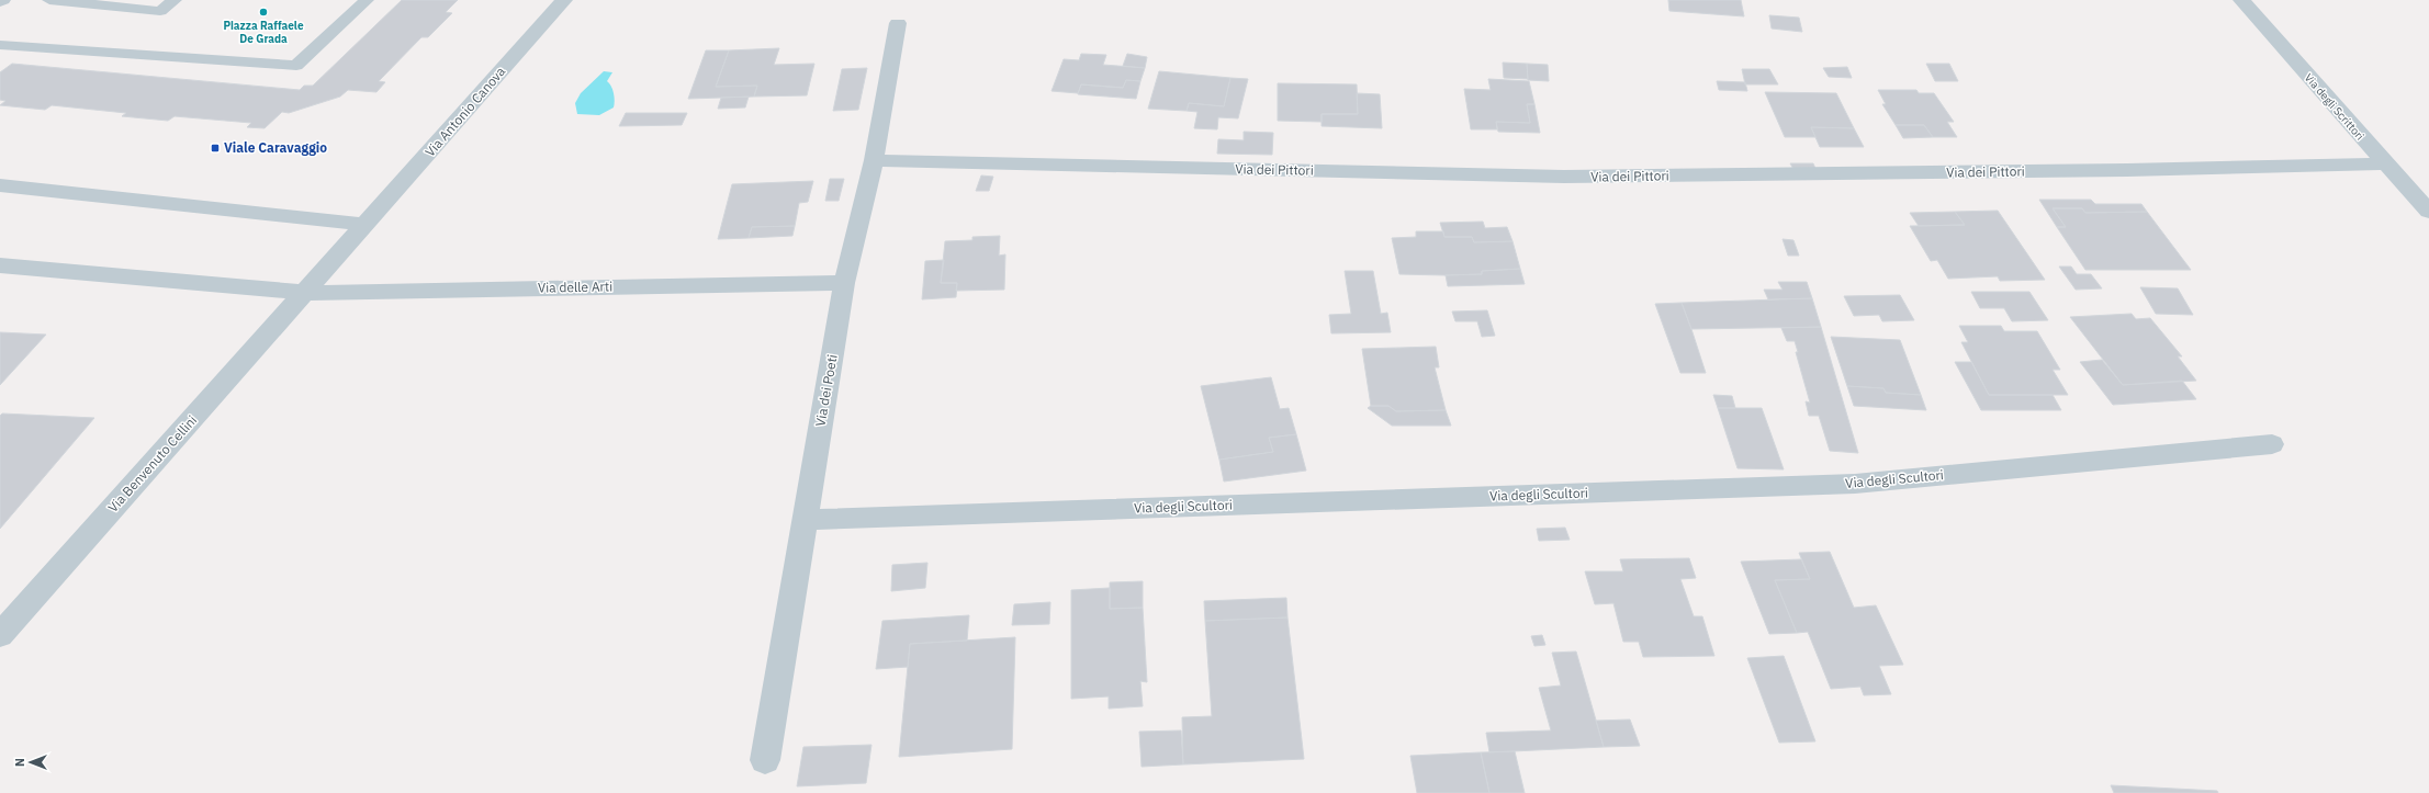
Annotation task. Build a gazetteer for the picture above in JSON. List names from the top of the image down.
{
  "streets": {
    "street": [
      "Via degli Scrittori",
      "Via Antonio Canova",
      "Via dei Pittori",
      "Via delle Arti",
      "Via dei Poeti",
      "Via Benvenuto Cellini",
      "Via degli Scultori"
    ]
  },
  "crossings": [
    ["Via degli Scrittori", "Via dei Pittori"],
    ["Via Antonio Canova", "Via delle Arti"],
    ["Via Antonio Canova", "Via Benvenuto Cellini"],
    ["Via dei Pittori", "Via dei Poeti"],
    ["Via delle Arti", "Via dei Poeti"],
    ["Via delle Arti", "Via Benvenuto Cellini"],
    ["Via dei Poeti", "Via degli Scultori"]
  ],
  "places": {
    "other": ["Piazza Raffaele De Grada"],
    "transit": ["Viale Caravaggio"]
  },
  "north": "left"
}
